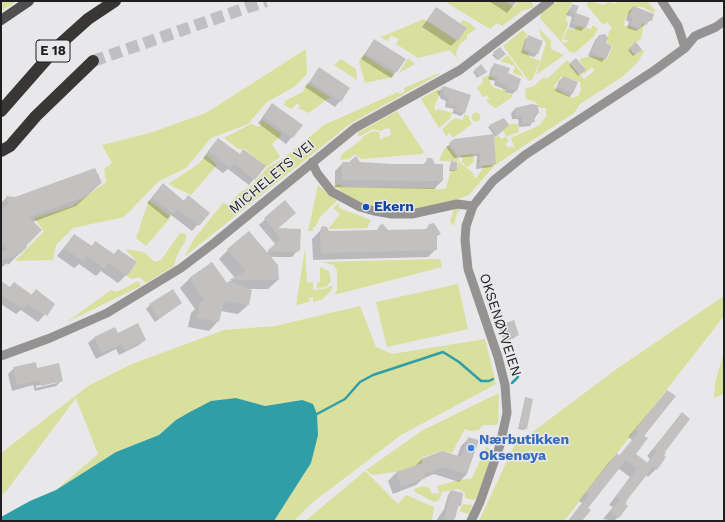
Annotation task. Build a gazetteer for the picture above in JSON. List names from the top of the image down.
{
  "streets": {
    "highway": ["E 18"],
    "street": ["MICHELETS VEI", "OKSENØYVEIEN"]
  },
  "places": ["Ekern", "Nærbutikken Oksenøya"]
}
